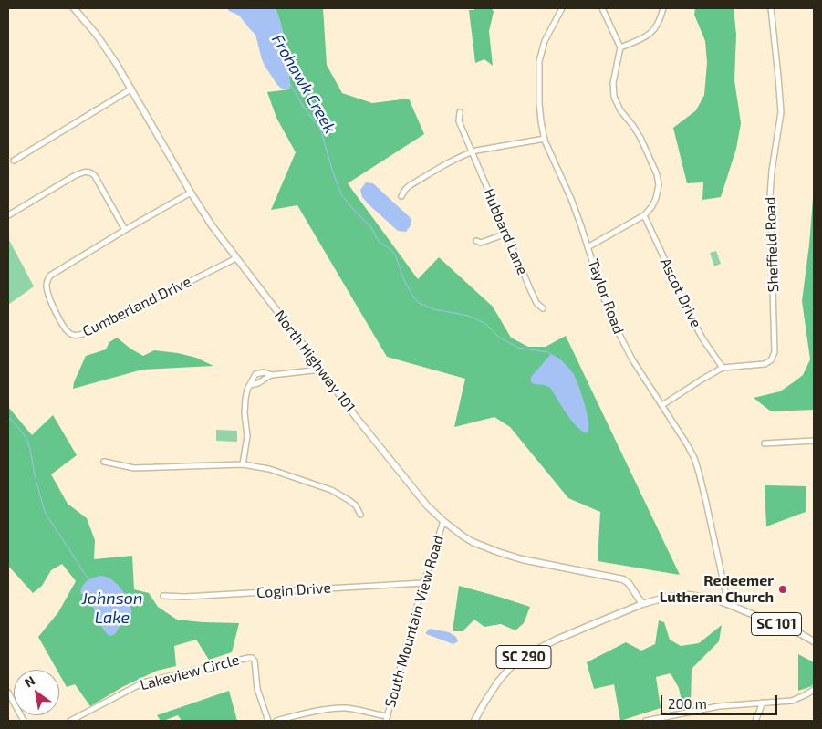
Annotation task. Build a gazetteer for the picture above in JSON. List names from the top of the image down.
{
  "streets": {
    "main road": ["North Highway 101", "SC 101", "SC 290"],
    "street": [
      "Hubbard Lane",
      "Sheffield Road",
      "Ascot Drive",
      "Taylor Road",
      "Cumberland Drive",
      "Cogin Drive",
      "South Mountain View Road",
      "Lakeview Circle"
    ]
  },
  "crossings": [
    ["Sheffield Road", "Ascot Drive"],
    ["Sheffield Road", "Taylor Road"],
    ["Taylor Road", "SC 101"],
    ["Cumberland Drive", "North Highway 101"],
    ["North Highway 101", "South Mountain View Road"],
    ["North Highway 101", "SC 101"],
    ["North Highway 101", "SC 290"],
    ["Cogin Drive", "South Mountain View Road"],
    ["SC 101", "SC 290"]
  ],
  "water": ["Frohawk Creek", "Johnson Lake"],
  "places": ["Redeemer Lutheran Church"],
  "scale_bar": "200 m",
  "north": "top left"
}
